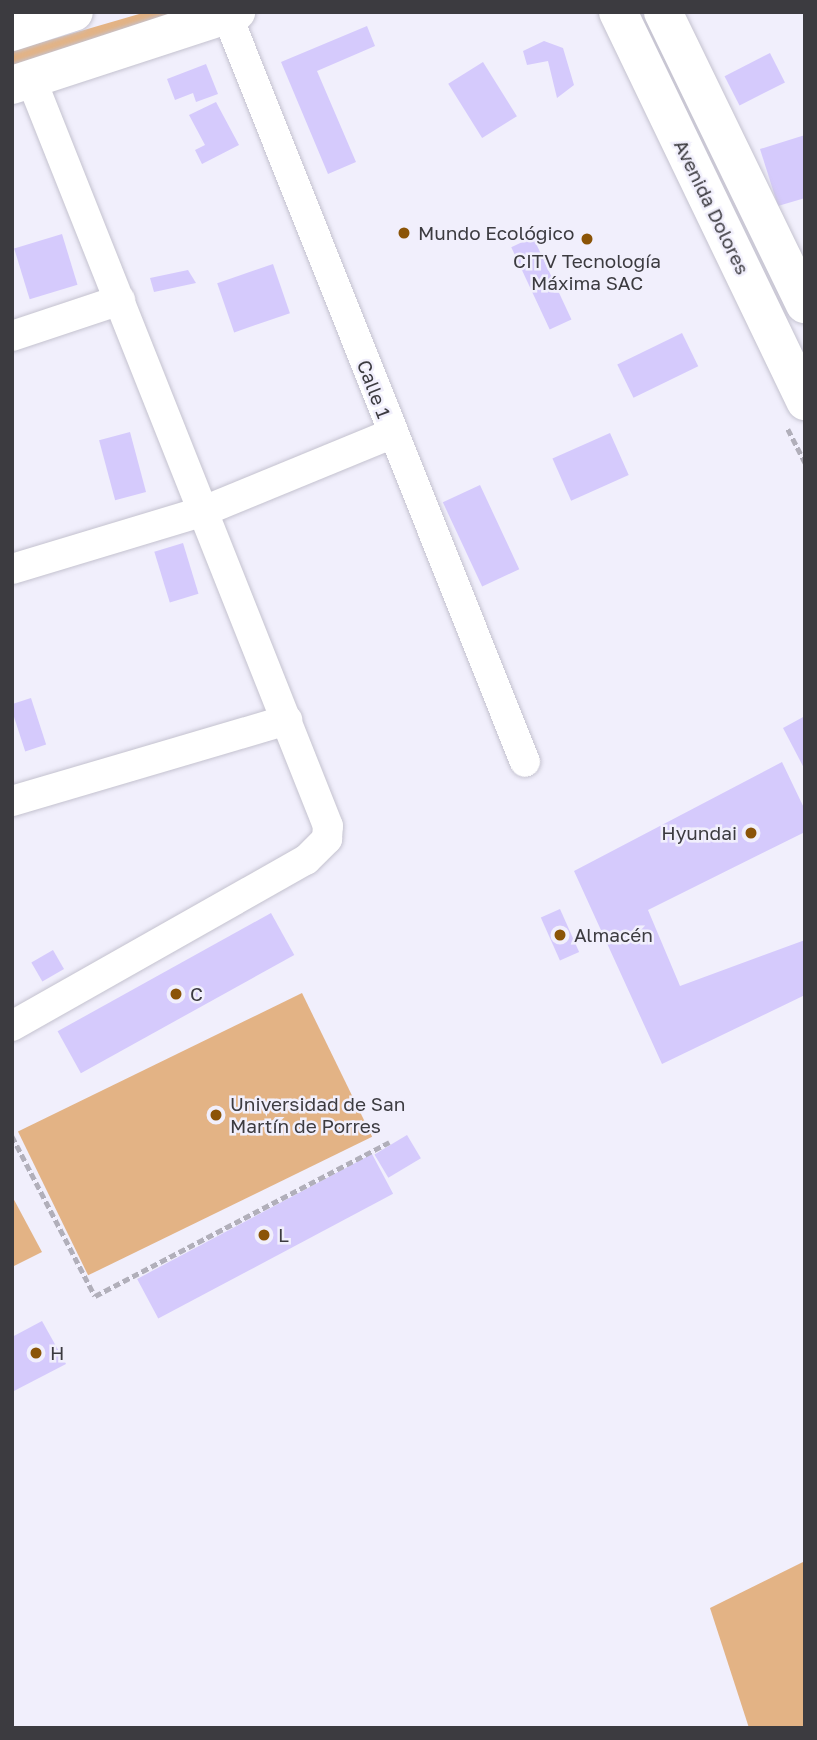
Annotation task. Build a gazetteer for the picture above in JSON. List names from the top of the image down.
{
  "streets": {
    "main road": ["Avenida Dolores"],
    "street": ["Calle 1"]
  },
  "places": [
    "Mundo Ecológico",
    "CITV Tecnología Máxima SAC",
    "Hyundai",
    "Almacén",
    "C",
    "Universidad de San Martín de Porres",
    "L",
    "H"
  ]
}
